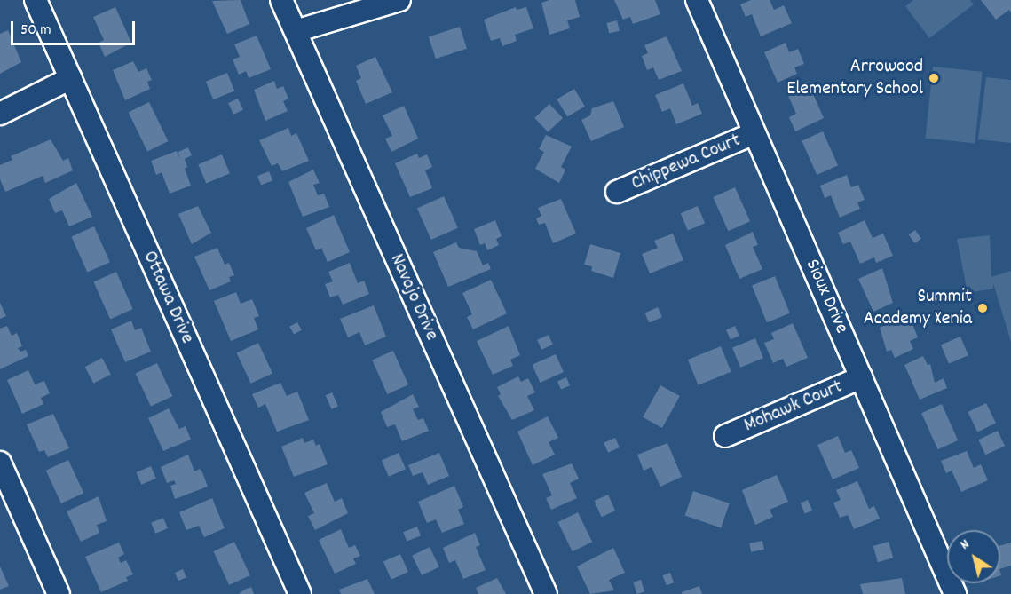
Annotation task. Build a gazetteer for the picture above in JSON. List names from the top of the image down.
{
  "streets": {
    "street": [
      "Chippewa Court",
      "Sioux Drive",
      "Ottawa Drive",
      "Navajo Drive",
      "Mohawk Court"
    ]
  },
  "crossings": [
    ["Chippewa Court", "Sioux Drive"],
    ["Sioux Drive", "Mohawk Court"]
  ],
  "places": ["Arrowood Elementary School", "Summit Academy Xenia"],
  "scale_bar": "50 m",
  "north": "top left"
}
